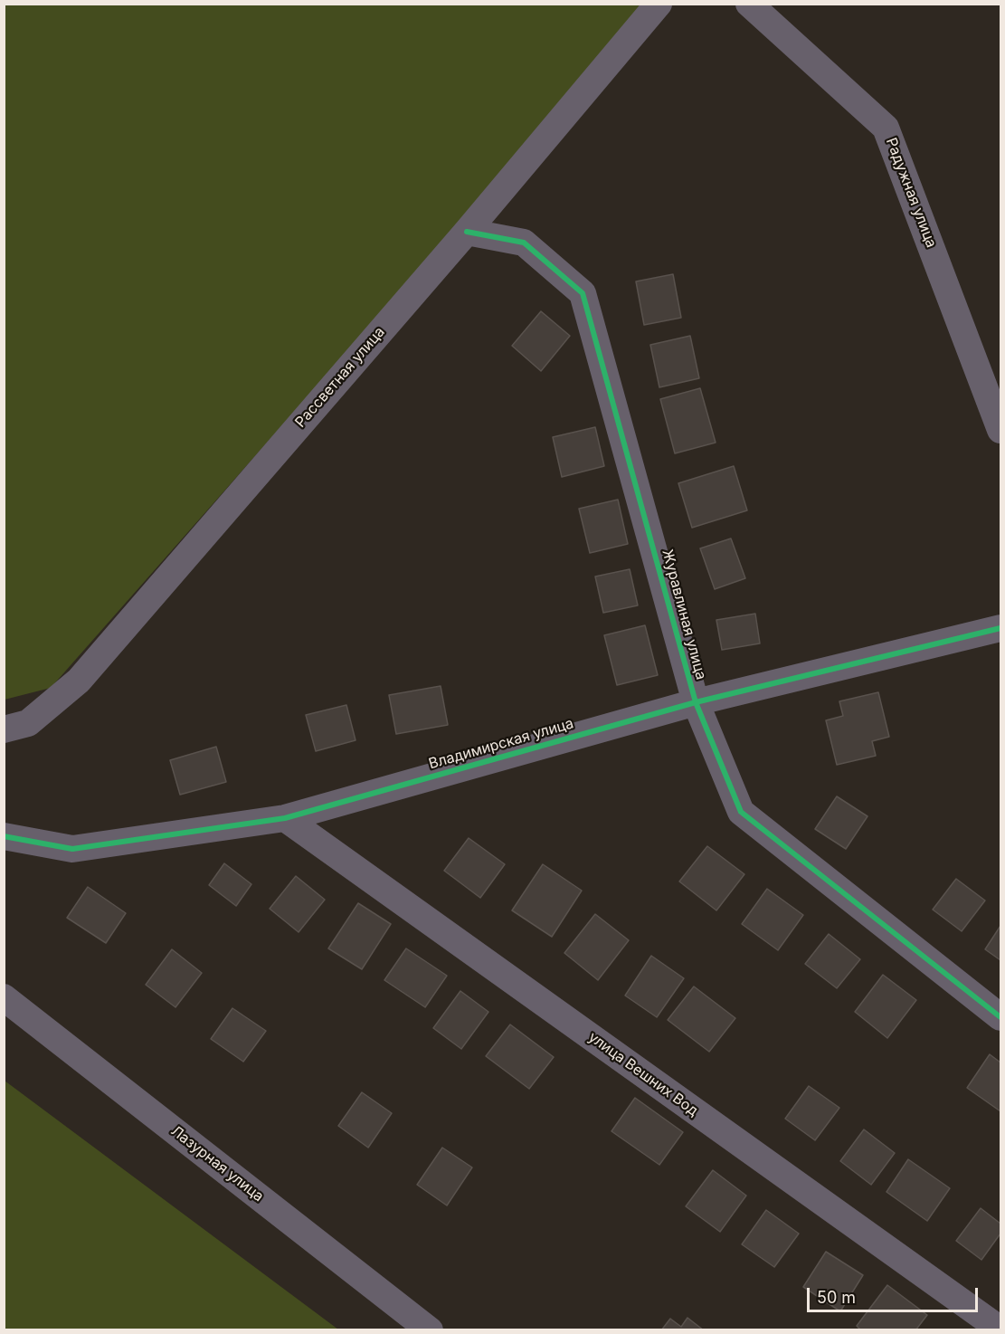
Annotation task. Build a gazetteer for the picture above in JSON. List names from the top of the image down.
{
  "streets": {
    "street": [
      "Радужная улица",
      "Рассветная улица",
      "Журавлиная улица",
      "Владимирская улица",
      "улица Вешних Вод",
      "Лазурная улица"
    ]
  },
  "crossings": [
    ["Рассветная улица", "Журавлиная улица"],
    ["Журавлиная улица", "Владимирская улица"],
    ["Владимирская улица", "улица Вешних Вод"]
  ],
  "scale_bar": "50 m"
}
